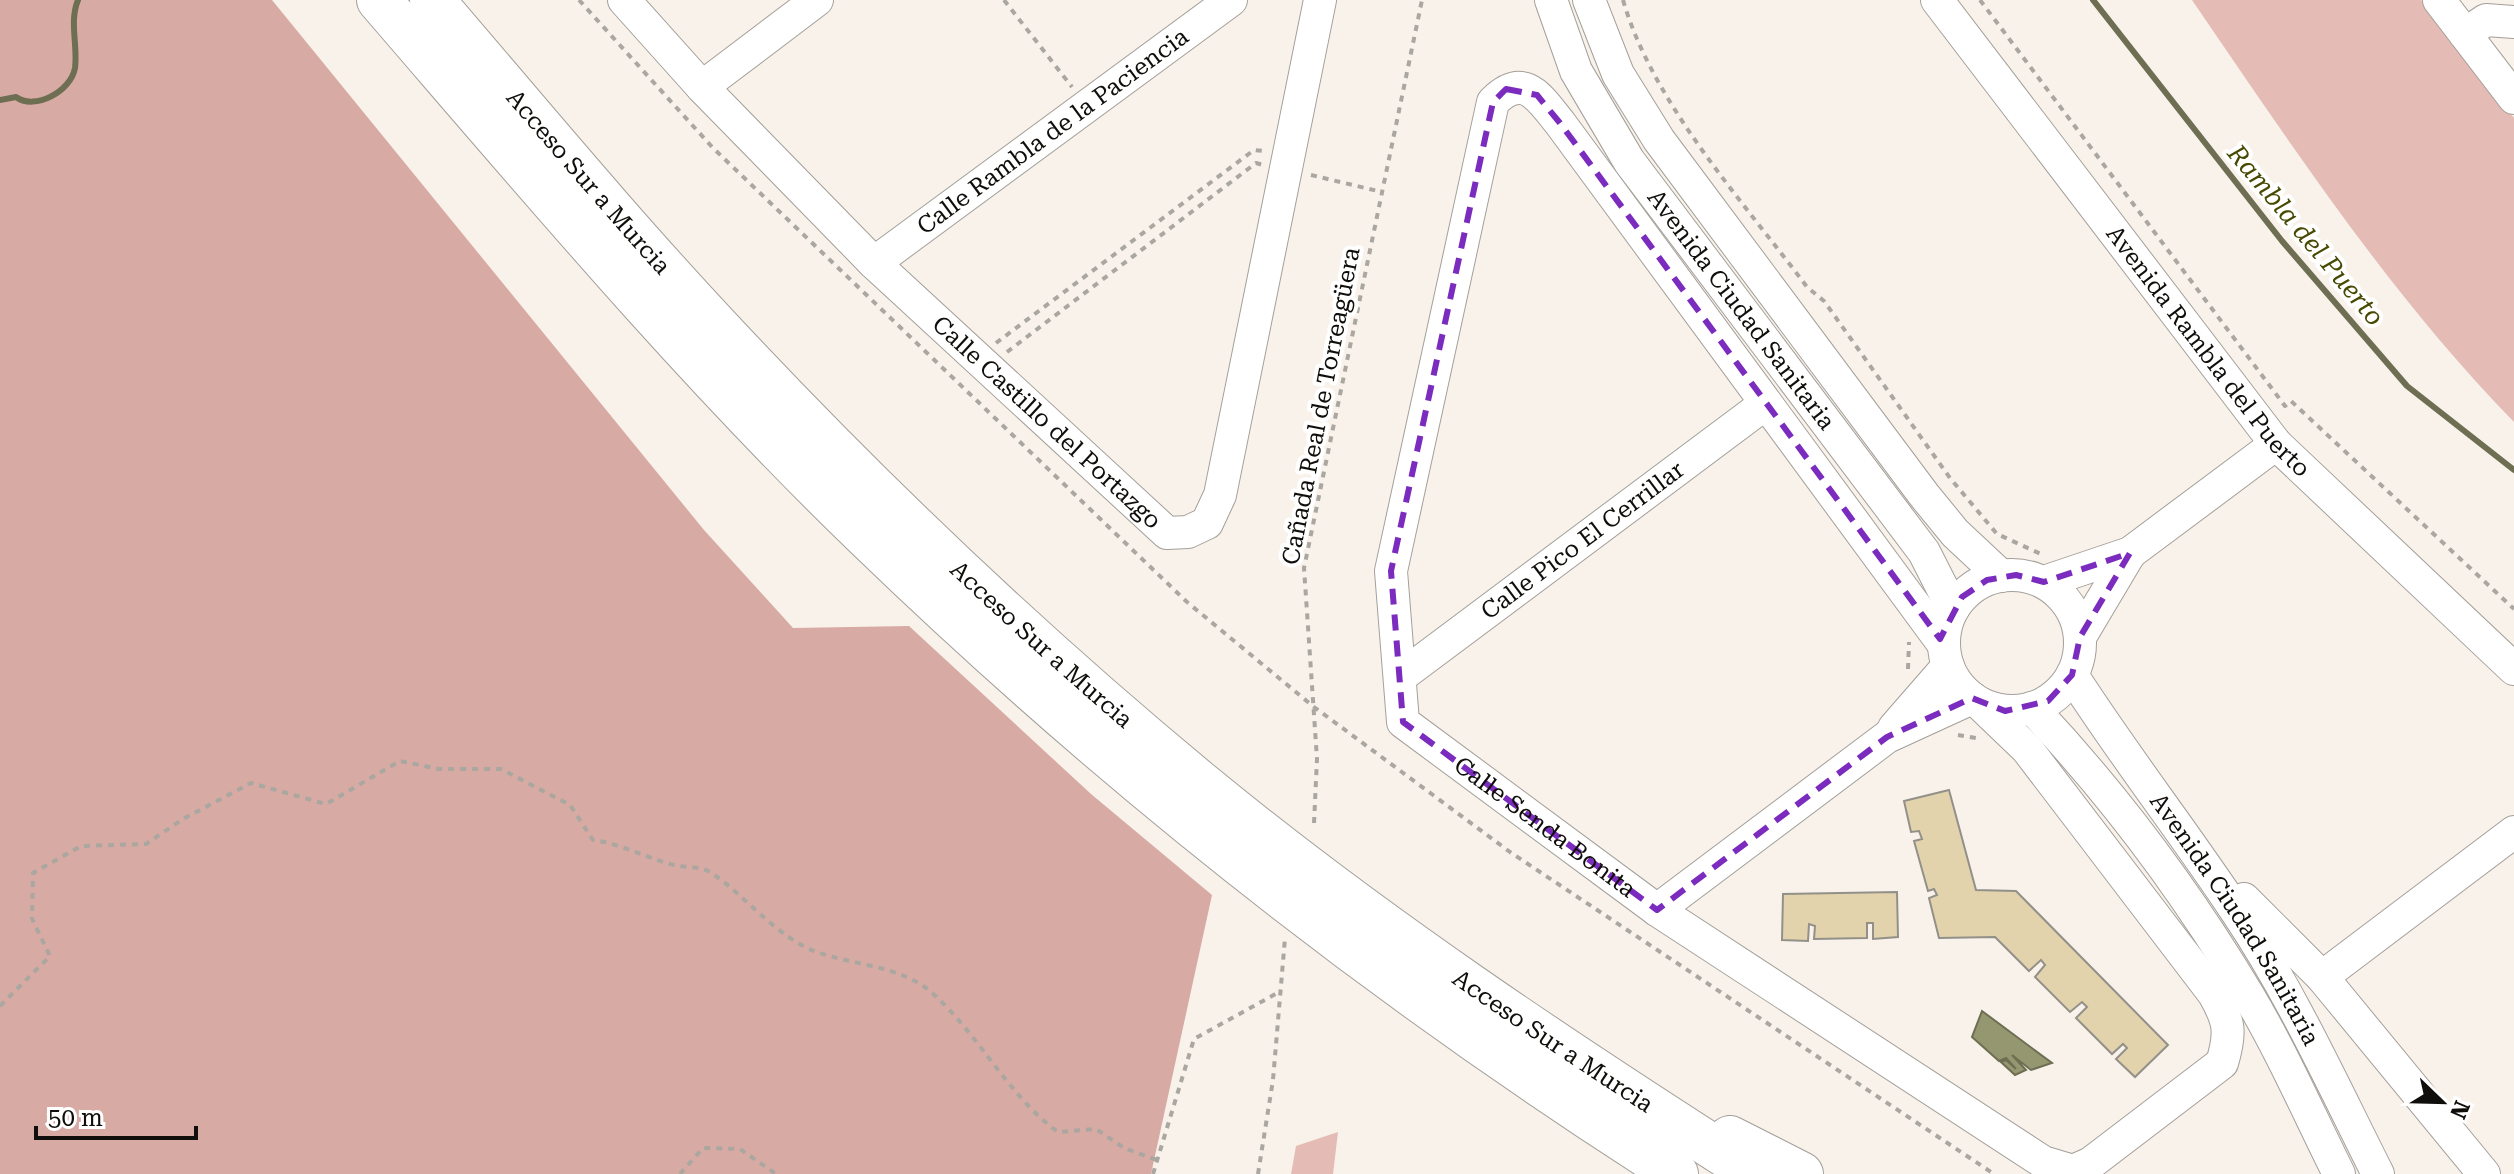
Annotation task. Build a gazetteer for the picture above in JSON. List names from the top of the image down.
{
  "streets": {
    "highway": ["Acceso Sur a Murcia"],
    "street": [
      "Calle Rambla de la Paciencia",
      "Avenida Ciudad Sanitaria",
      "Avenida Rambla del Puerto",
      "Calle Castillo del Portazgo",
      "Calle Pico El Cerrillar",
      "Calle Senda Bonita"
    ],
    "path": ["Cañada Real de Torreagüera"]
  },
  "crossings": [
    ["Calle Rambla de la Paciencia", "Calle Castillo del Portazgo"],
    ["Avenida Ciudad Sanitaria", "Calle Senda Bonita"],
    ["Calle Pico El Cerrillar", "Calle Senda Bonita"]
  ],
  "water": ["Rambla del Puerto"],
  "scale_bar": "50 m",
  "north": "bottom right"
}
